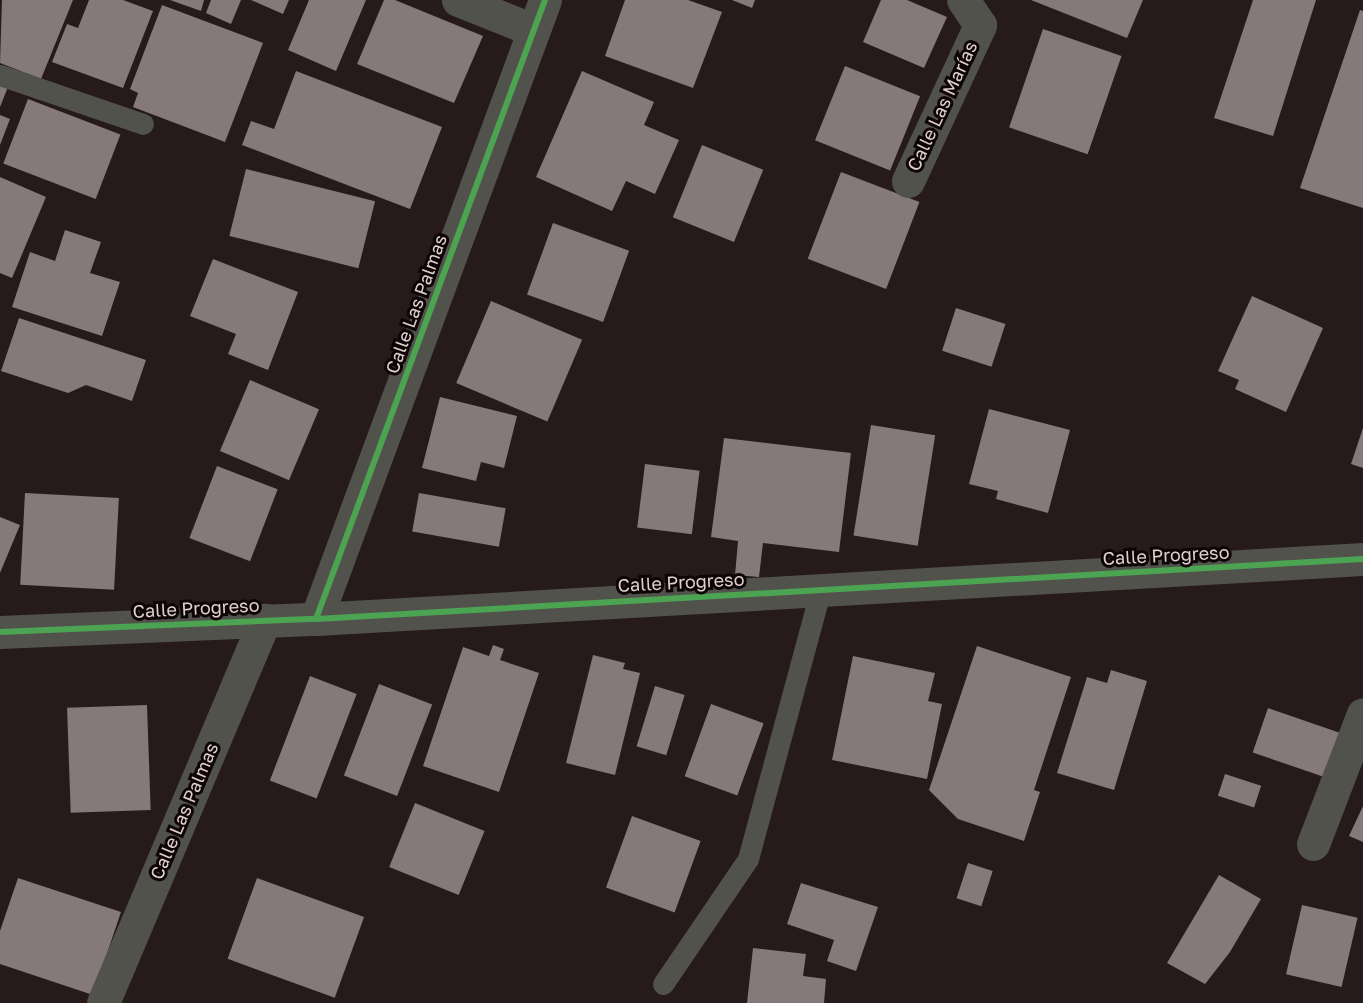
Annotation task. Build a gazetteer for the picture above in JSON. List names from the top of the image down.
{
  "streets": {
    "street": ["Calle Las Marías", "Calle Las Palmas", "Calle Progreso"]
  },
  "crossings": [
    ["Calle Las Palmas", "Calle Progreso"]
  ]
}
